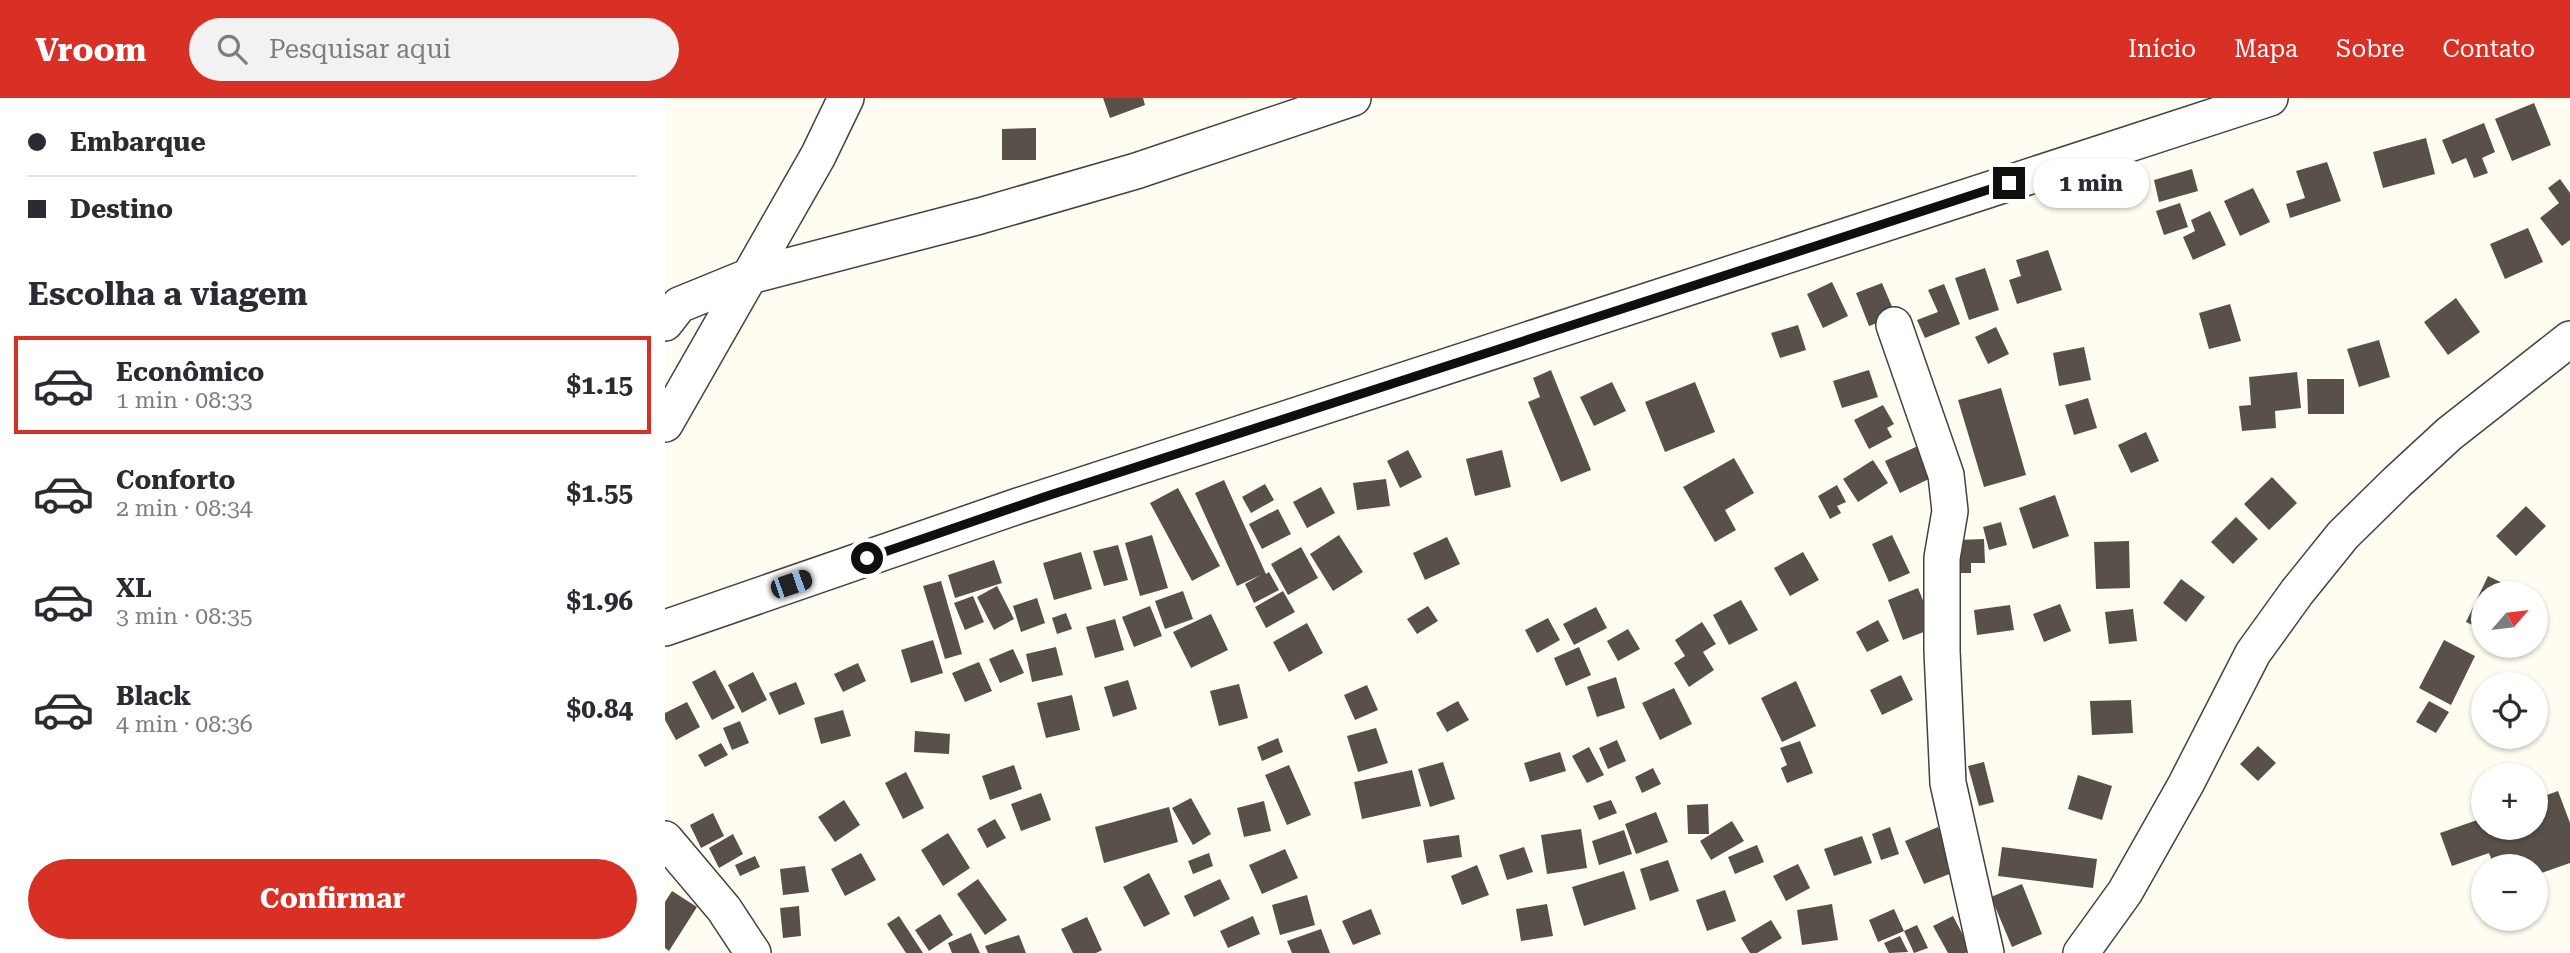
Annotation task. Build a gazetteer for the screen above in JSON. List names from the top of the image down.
{
  "north": "top right",
  "page": {
    "header": "Vroom",
    "search": "Pesquisar aqui",
    "nav": [
      "Início",
      "Mapa",
      "Sobre",
      "Contato"
    ],
    "banner": ["Embarque", "Destino"],
    "bubble": "1 min",
    "heading": "Escolha a viagem",
    "list": [
      {
        "name": "Econômico",
        "note": "1 min · 08:33",
        "value": "$1.15"
      },
      {
        "name": "Conforto",
        "note": "2 min · 08:34",
        "value": "$1.55"
      },
      {
        "name": "XL",
        "note": "3 min · 08:35",
        "value": "$1.96"
      },
      {
        "name": "Black",
        "note": "4 min · 08:36",
        "value": "$0.84"
      }
    ],
    "map_buttons": ["+", "−"],
    "buttons": "Confirmar"
  }
}
